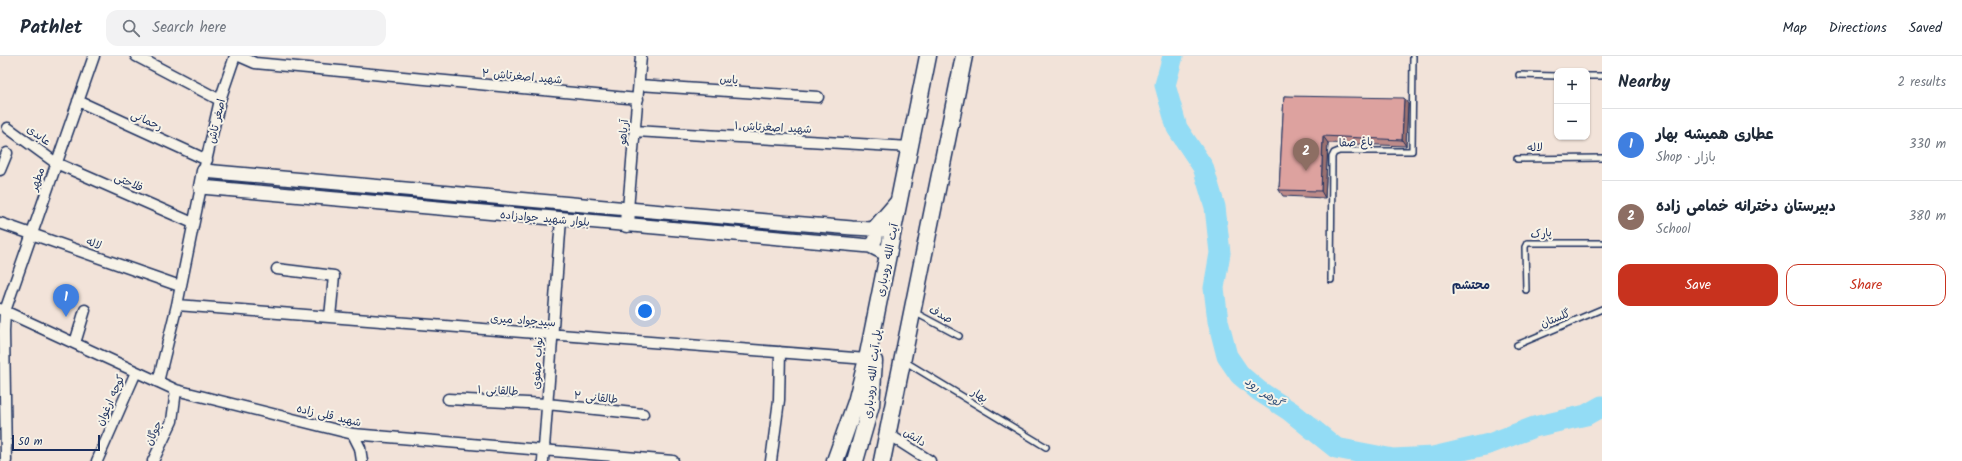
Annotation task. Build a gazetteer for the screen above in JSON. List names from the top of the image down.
{
  "streets": {
    "main road": ["اصغر تاش", "آیت الله رودباری", "پل آیت الله رودباری"],
    "street": [
      "شهید اصغرتاش ۲",
      "یاس",
      "رحمانی",
      "شهید اصغرتاش ۱",
      "آریاهو",
      "عابدی",
      "لاله",
      "مطهر",
      "فلاحتی",
      "بلوار شهید جوادزاده",
      "سیدجواد میری",
      "نواب صفوی",
      "طالقانی ۱",
      "طالقانی ۲",
      "کوچه ارغوان",
      "شهید قلی زاده",
      "چوگان",
      "دانش"
    ],
    "lane": [
      "باغ صفا",
      "پارک",
      "صدف",
      "گلستان",
      "بهار"
    ]
  },
  "crossings": [
    ["شهید اصغرتاش ۲", "آریاهو"],
    ["یاس", "آریاهو"],
    ["رحمانی", "اصغر تاش"],
    ["رحمانی", "مطهر"],
    ["اصغر تاش", "بلوار شهید جوادزاده"],
    ["شهید اصغرتاش ۱", "آریاهو"],
    ["شهید اصغرتاش ۱", "آیت الله رودباری"],
    ["عابدی", "مطهر"],
    ["عابدی", "فلاحتی"],
    ["لاله", "مطهر"],
    ["مطهر", "فلاحتی"],
    ["مطهر", "شهید قلی زاده"],
    ["بلوار شهید جوادزاده", "آیت الله رودباری"],
    ["بلوار شهید جوادزاده", "نواب صفوی"],
    ["آیت الله رودباری", "سیدجواد میری"],
    ["آیت الله رودباری", "پل آیت الله رودباری"],
    ["سیدجواد میری", "نواب صفوی"],
    ["نواب صفوی", "طالقانی ۱"],
    ["نواب صفوی", "طالقانی ۲"],
    ["نواب صفوی", "شهید قلی زاده"],
    ["طالقانی ۱", "طالقانی ۲"],
    ["کوچه ارغوان", "شهید قلی زاده"],
    ["شهید قلی زاده", "چوگان"]
  ],
  "districts": ["محتشم"],
  "water": ["گوهر رود"],
  "scale_bar": "50 m",
  "page": {
    "header": "Pathlet",
    "search": "Search here",
    "nav": ["Map", "Directions", "Saved"],
    "heading": ["Nearby", "2 results"],
    "map_buttons": ["+", "−"],
    "list": [
      {
        "mark": "1",
        "name": "عطاری همیشه بهار",
        "note": "Shop · بازار",
        "value": "330 m"
      },
      {
        "mark": "2",
        "name": "دبیرستان دخترانه خمامی زاده",
        "note": "School",
        "value": "380 m"
      }
    ],
    "pins": ["2", "1"],
    "buttons": ["Save", "Share"],
    "scale": "50 m"
  }
}
